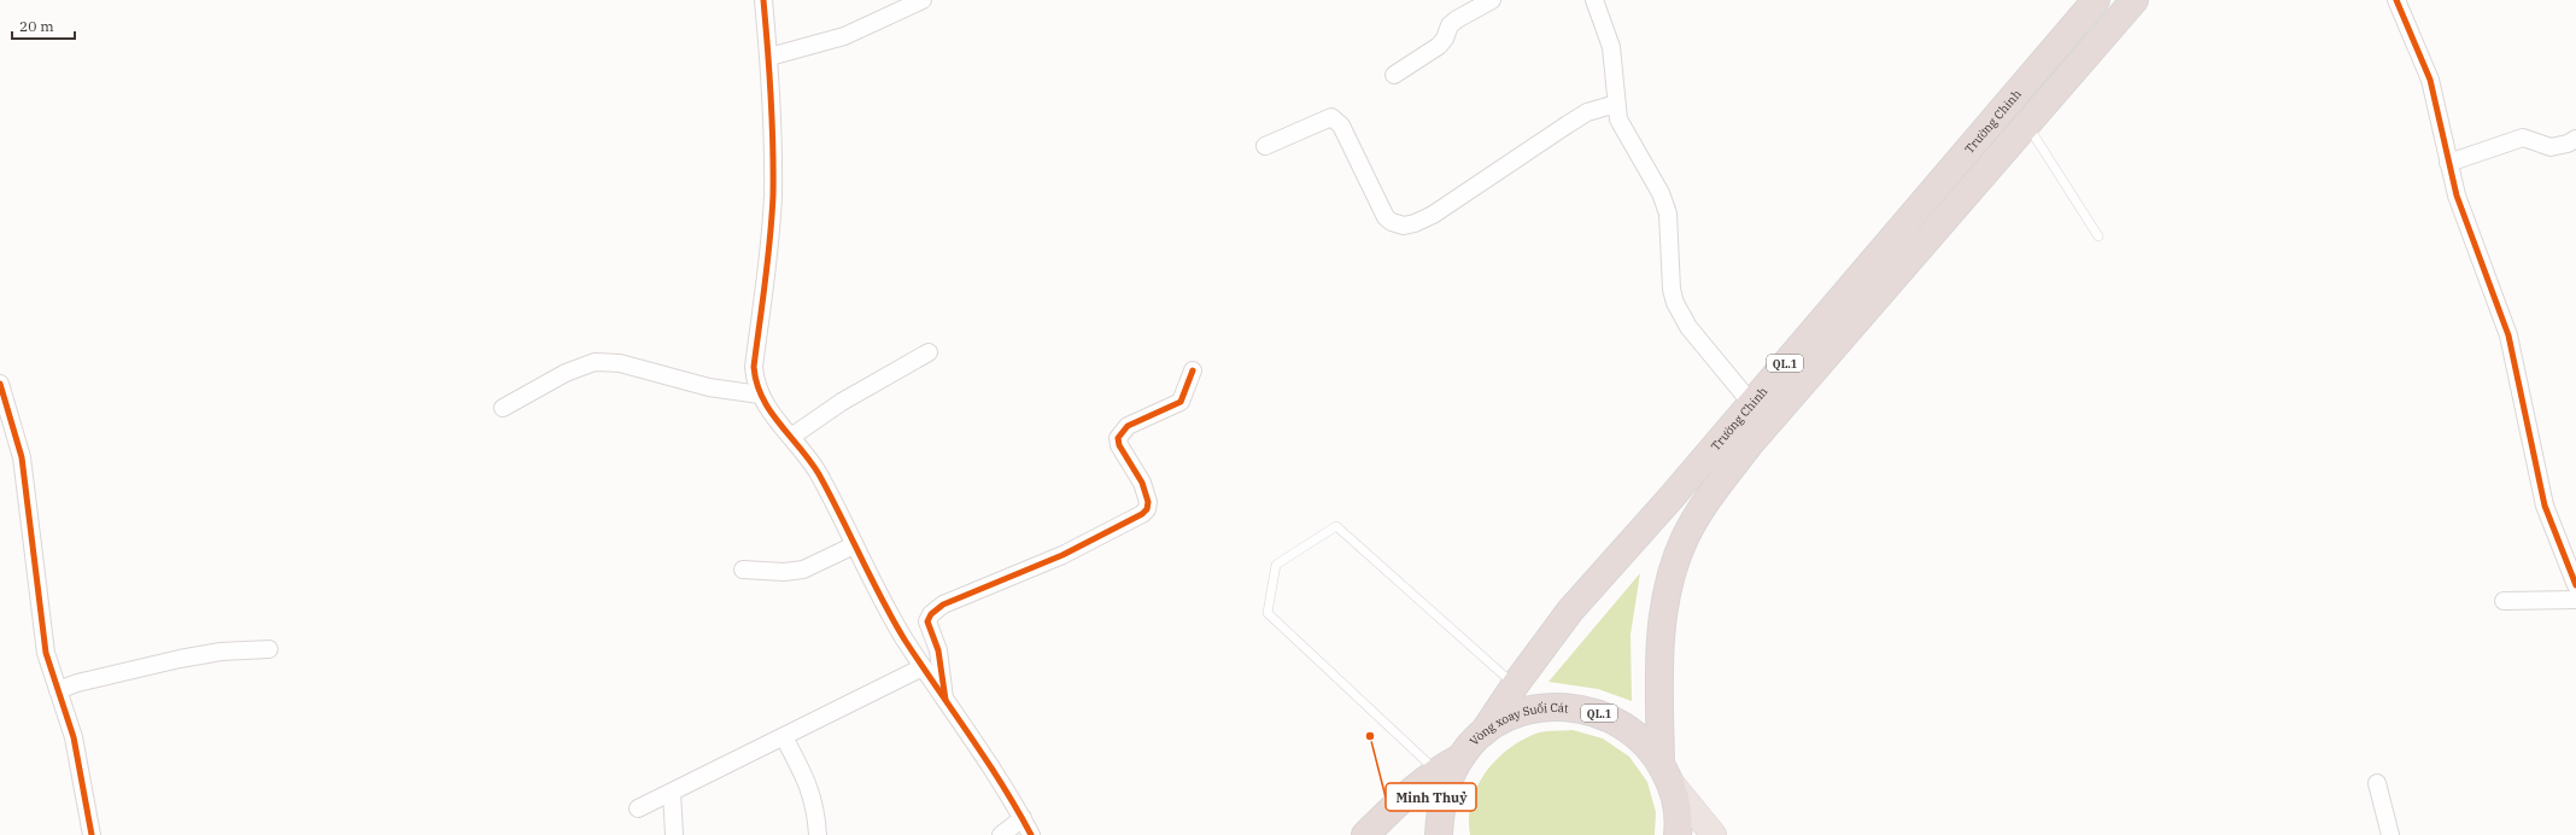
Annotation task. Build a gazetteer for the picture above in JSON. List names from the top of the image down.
{
  "streets": {
    "highway": ["Trường Chinh", "QL.1", "Vòng xoay Suối Cát"]
  },
  "crossings": [
    ["Trường Chinh", "Vòng xoay Suối Cát"],
    ["QL.1", "Vòng xoay Suối Cát"]
  ],
  "places": ["Minh Thuỷ"],
  "scale_bar": "20 m"
}
